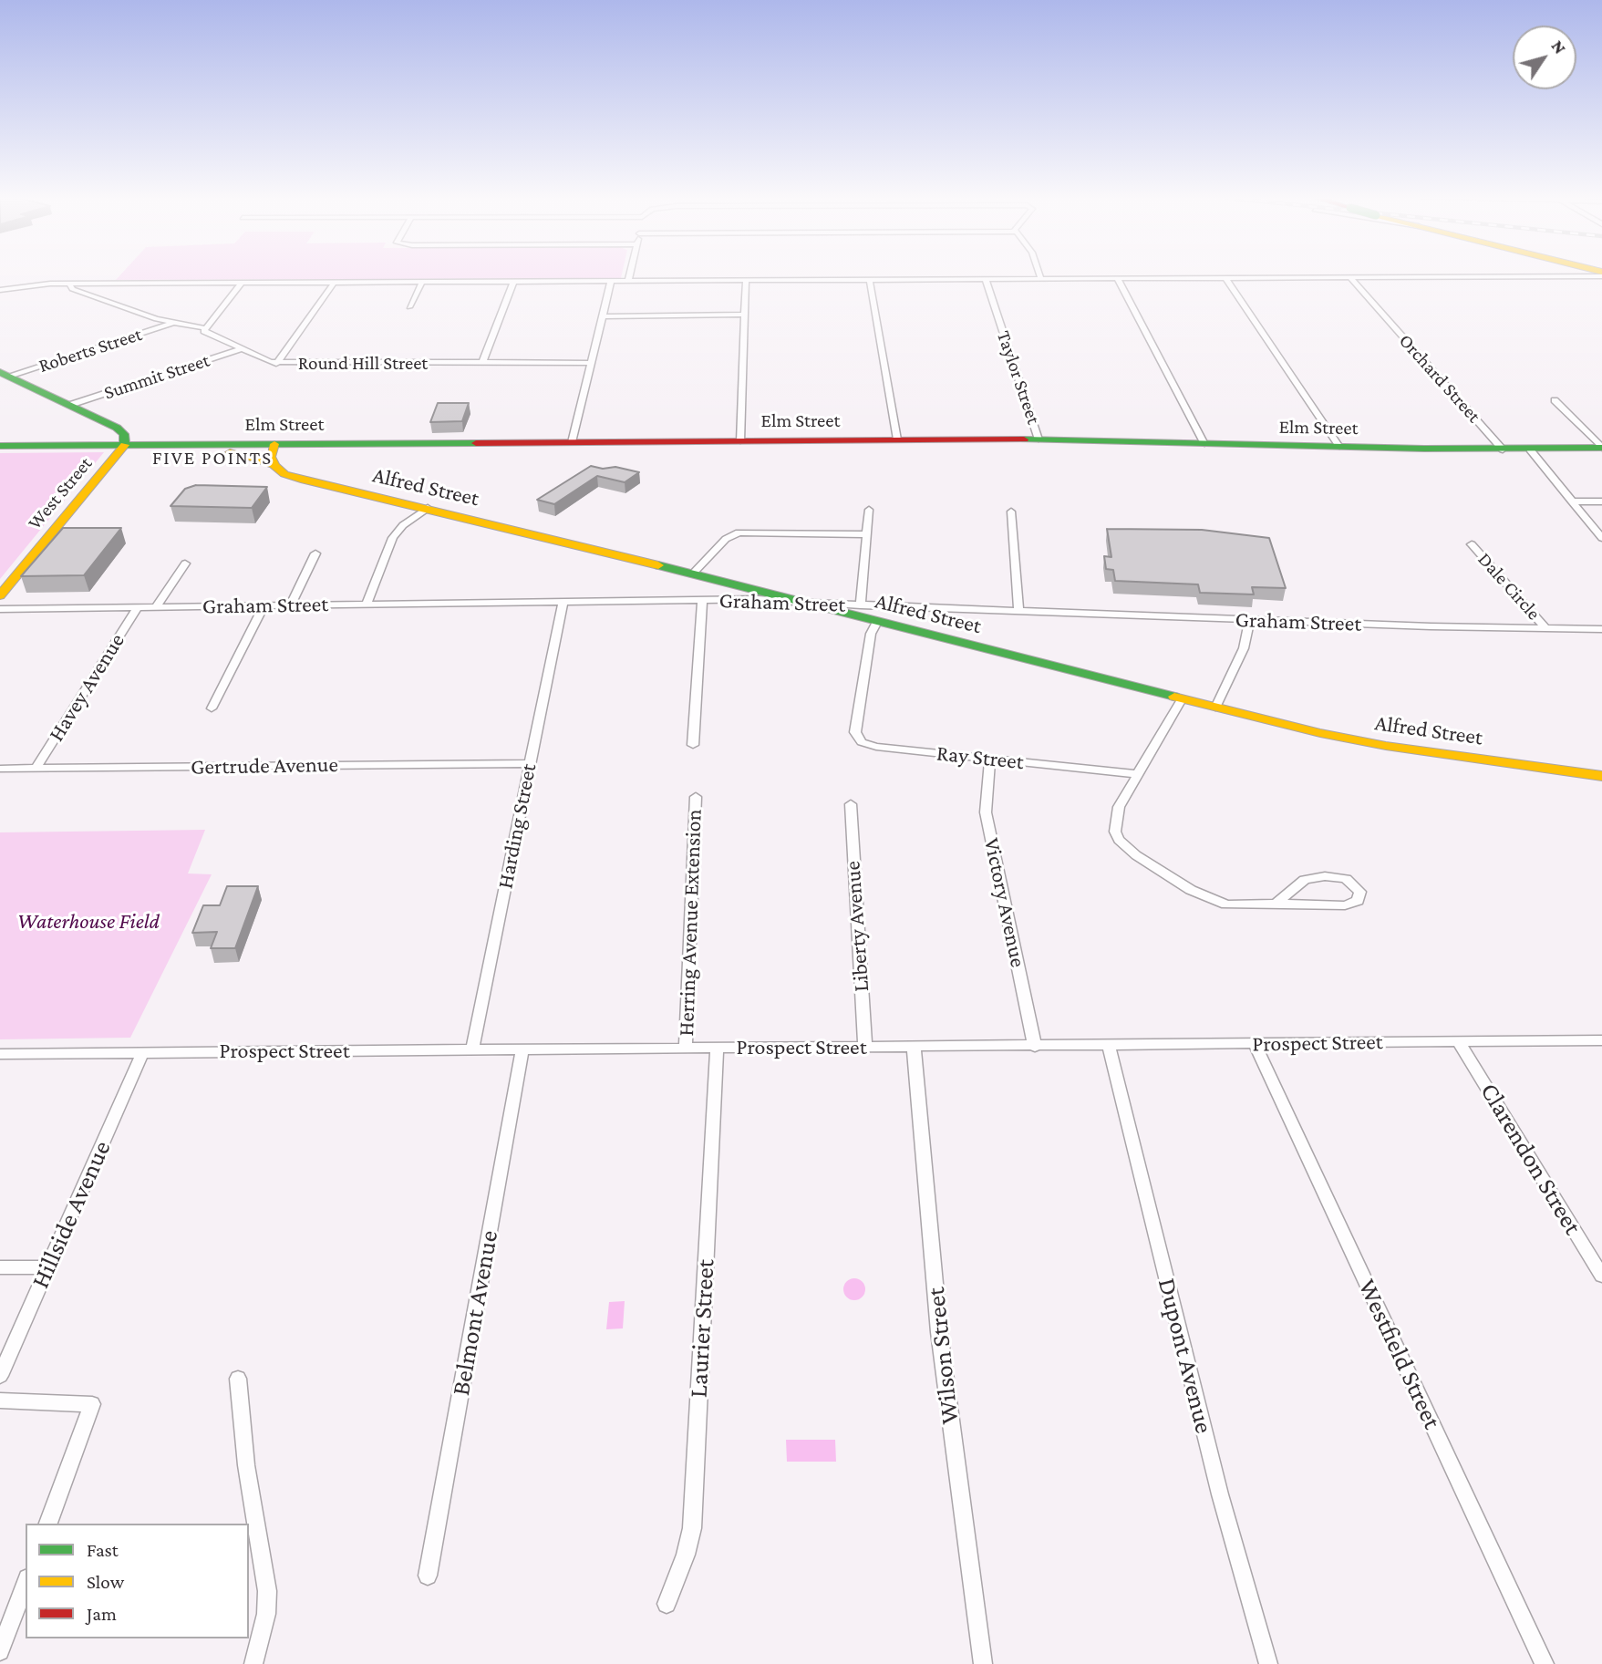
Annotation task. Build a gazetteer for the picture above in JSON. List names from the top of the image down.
{
  "streets": {
    "main road": ["Elm Street", "Alfred Street", "West Street"],
    "street": [
      "Roberts Street",
      "Round Hill Street",
      "Summit Street",
      "Taylor Street",
      "Orchard Street",
      "Dale Circle",
      "Graham Street",
      "Havey Avenue",
      "Ray Street",
      "Gertrude Avenue",
      "Harding Street",
      "Victory Avenue",
      "Herring Avenue Extension",
      "Liberty Avenue",
      "Prospect Street",
      "Clarendon Street",
      "Hillside Avenue",
      "Belmont Avenue",
      "Laurier Street",
      "Westfield Street",
      "Wilson Street",
      "Dupont Avenue"
    ]
  },
  "crossings": [
    ["Roberts Street", "Round Hill Street"],
    ["Round Hill Street", "Summit Street"],
    ["Taylor Street", "Elm Street"],
    ["Orchard Street", "Elm Street"],
    ["Elm Street", "Alfred Street"],
    ["Elm Street", "West Street"],
    ["Alfred Street", "Graham Street"],
    ["Alfred Street", "Ray Street"],
    ["Dale Circle", "Graham Street"],
    ["Graham Street", "Havey Avenue"],
    ["Graham Street", "Harding Street"],
    ["Havey Avenue", "Gertrude Avenue"],
    ["Ray Street", "Victory Avenue"],
    ["Gertrude Avenue", "Harding Street"],
    ["Harding Street", "Prospect Street"],
    ["Victory Avenue", "Prospect Street"],
    ["Herring Avenue Extension", "Prospect Street"],
    ["Liberty Avenue", "Prospect Street"],
    ["Prospect Street", "Clarendon Street"],
    ["Prospect Street", "Hillside Avenue"],
    ["Prospect Street", "Belmont Avenue"],
    ["Prospect Street", "Laurier Street"],
    ["Prospect Street", "Westfield Street"],
    ["Prospect Street", "Wilson Street"],
    ["Prospect Street", "Dupont Avenue"]
  ],
  "districts": ["FIVE POINTS"],
  "parks": ["Waterhouse Field"],
  "legend": ["Fast", "Slow", "Jam"],
  "north": "top right"
}
